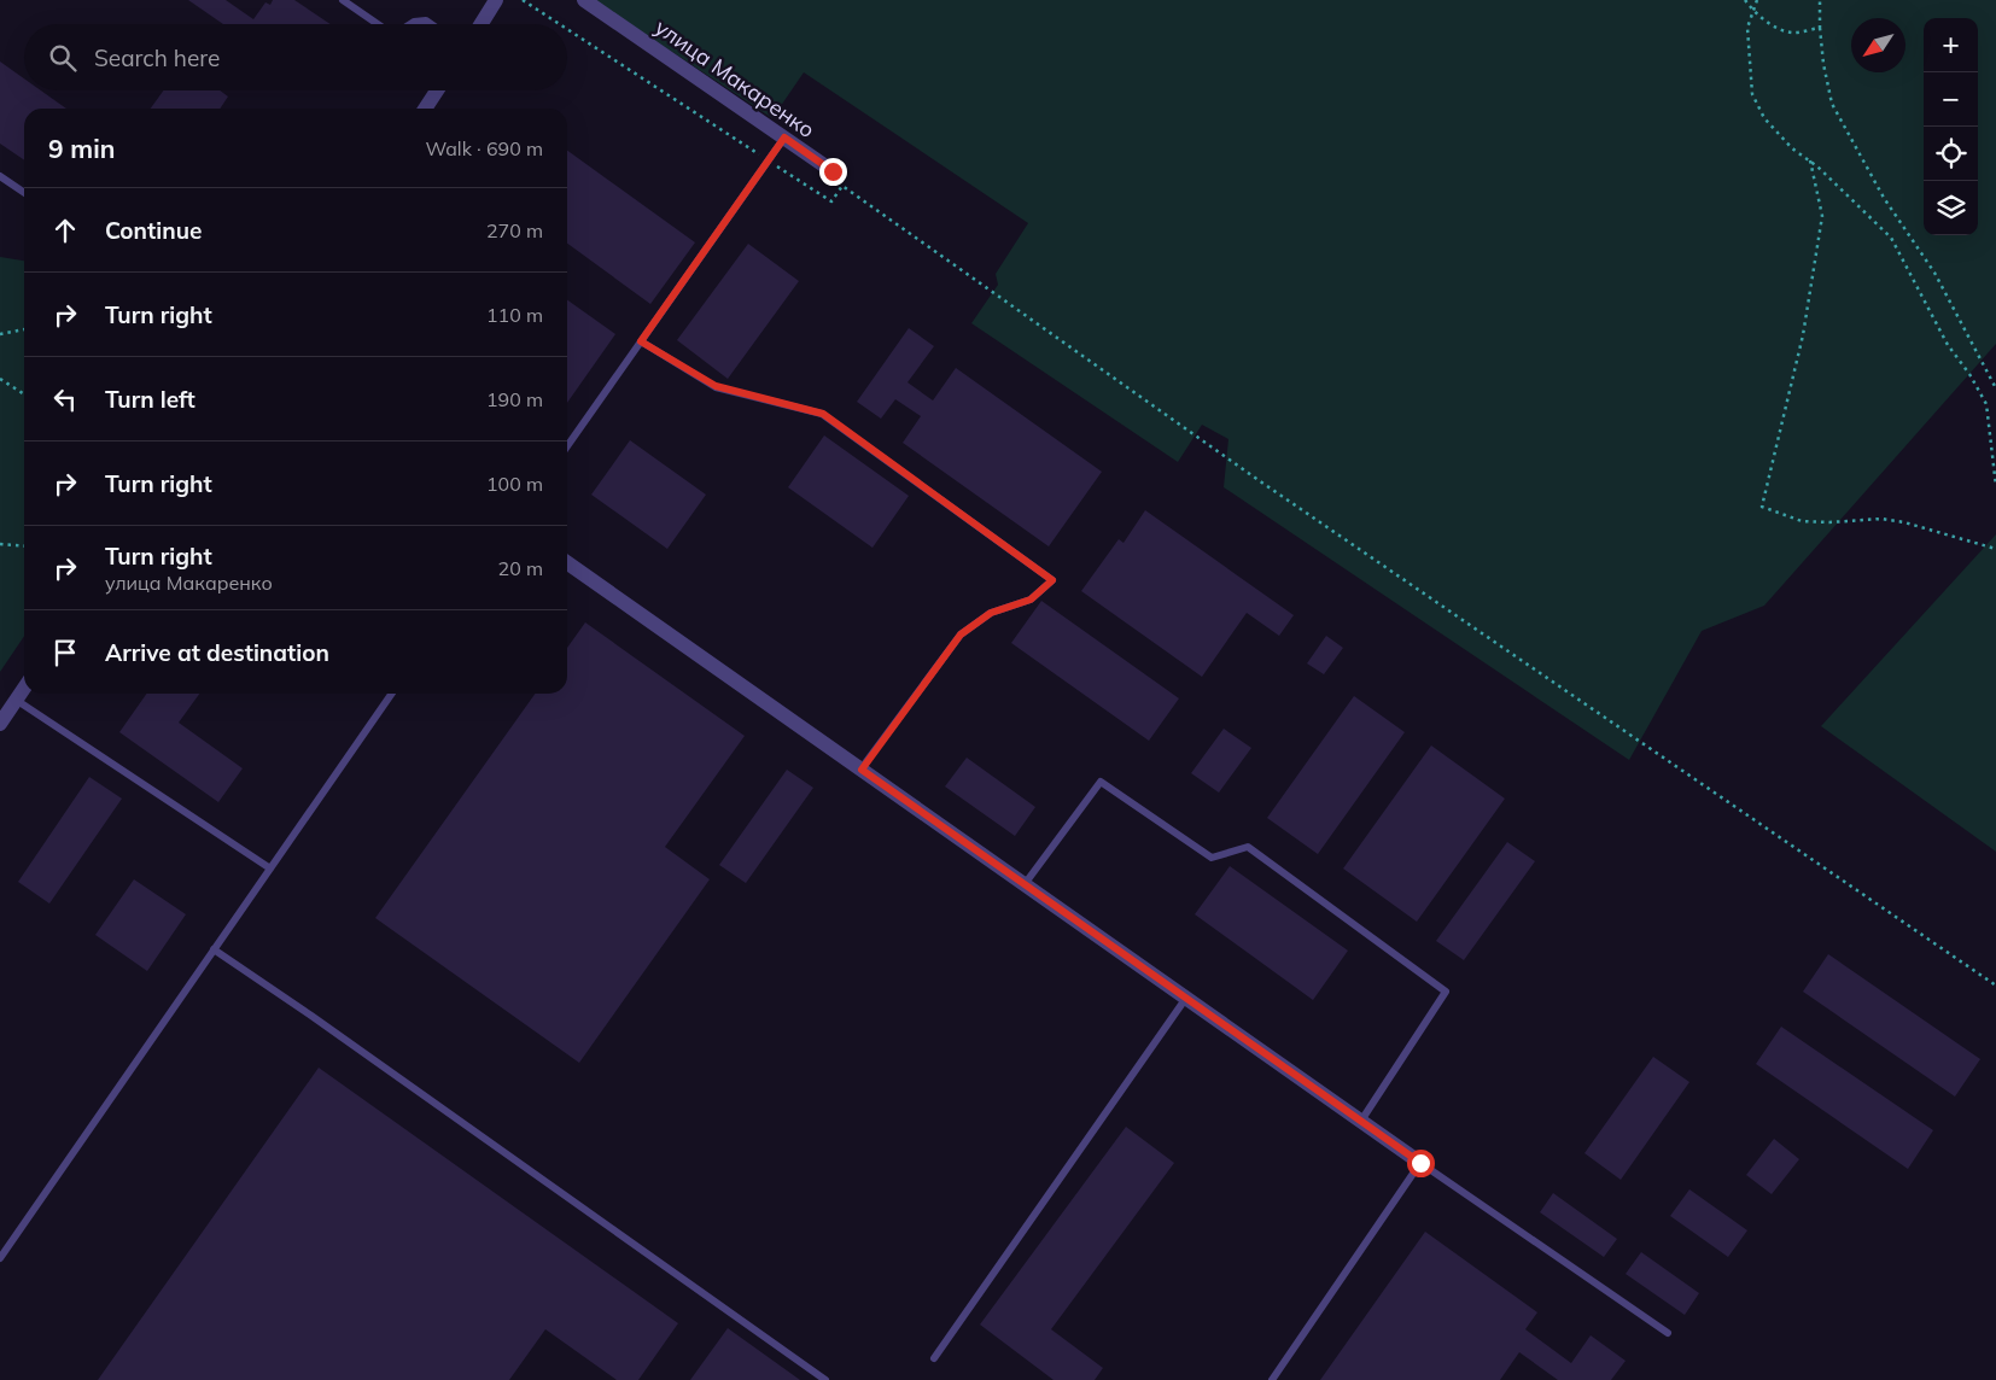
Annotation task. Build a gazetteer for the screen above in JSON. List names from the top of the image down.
{
  "streets": {
    "street": ["улица Макаренко"]
  },
  "north": "bottom left",
  "page": {
    "map_buttons": ["+", "−"],
    "search": "Search here",
    "heading": ["9 min", "Walk · 690 m"],
    "list": [
      ["Continue", "270 m"],
      ["Turn right", "110 m"],
      ["Turn left", "190 m"],
      ["Turn right", "100 m"],
      ["Turn right", "улица Макаренко", "20 m"],
      "Arrive at destination"
    ]
  }
}
